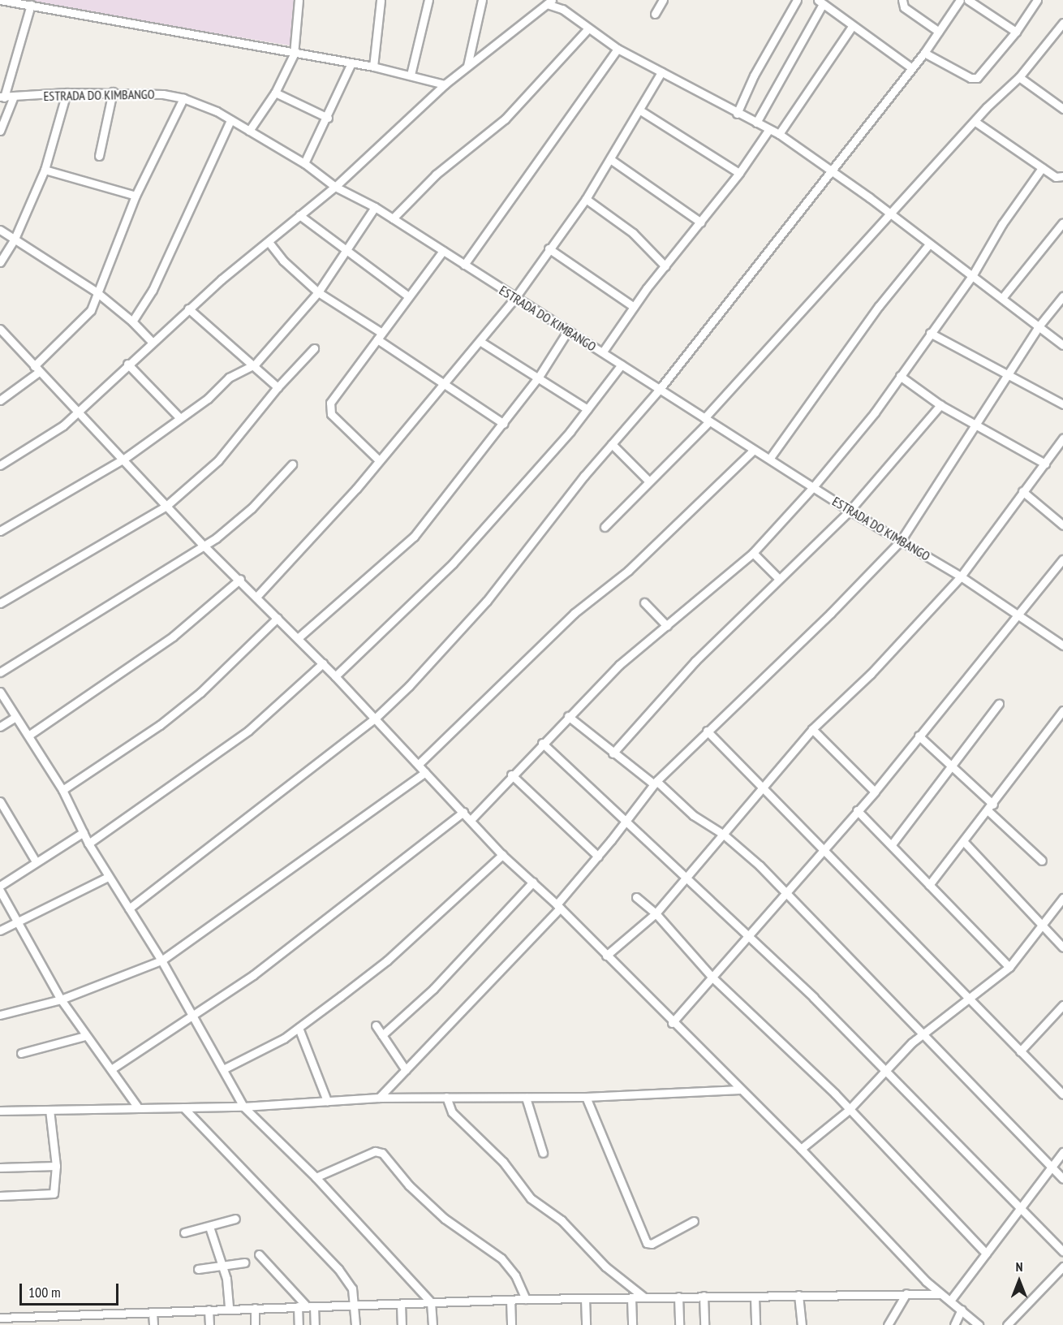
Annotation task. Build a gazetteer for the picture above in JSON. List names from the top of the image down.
{
  "streets": {
    "street": ["ESTRADA DO KIMBANGO"]
  },
  "scale_bar": "100 m",
  "north": "top"
}
